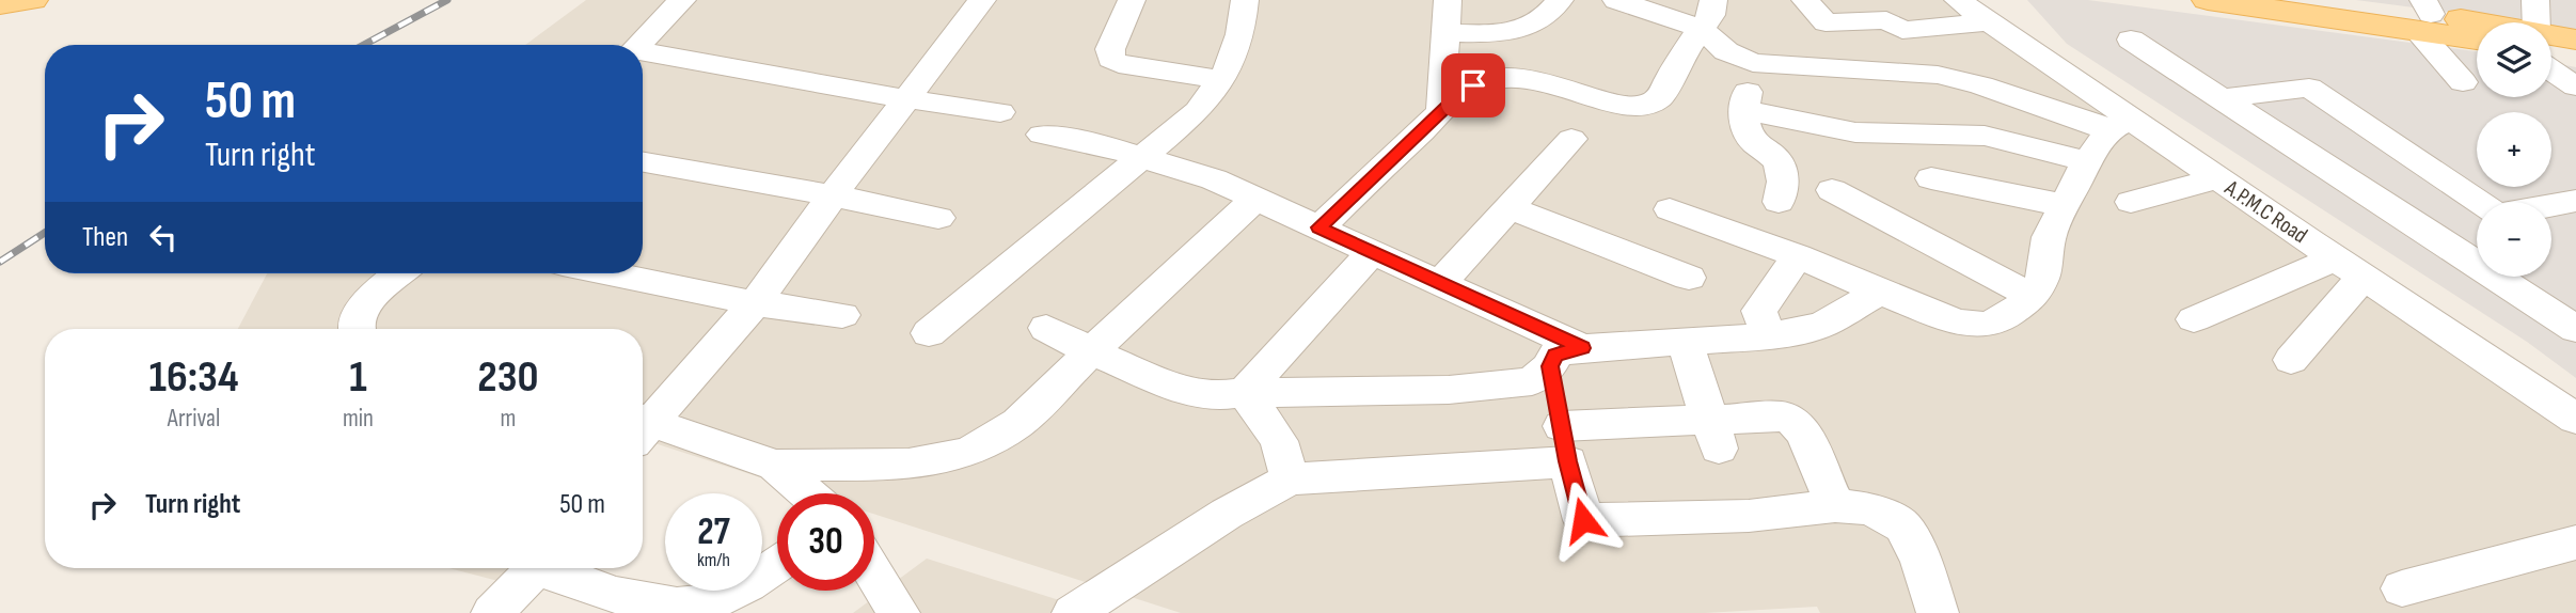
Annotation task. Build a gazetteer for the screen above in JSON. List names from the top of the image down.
{
  "streets": {
    "street": ["A.P.M.C Road"]
  },
  "page": {
    "map_buttons": ["+", "−"],
    "turn": ["50 m", "Turn right"],
    "then": "Then",
    "eta": [
      "16:34",
      "Arrival",
      "1",
      "min",
      "230",
      "m"
    ],
    "list": [
      {
        "name": "Turn right",
        "value": "50 m"
      }
    ],
    "speed": "27 km/h",
    "limit": "30"
  }
}
